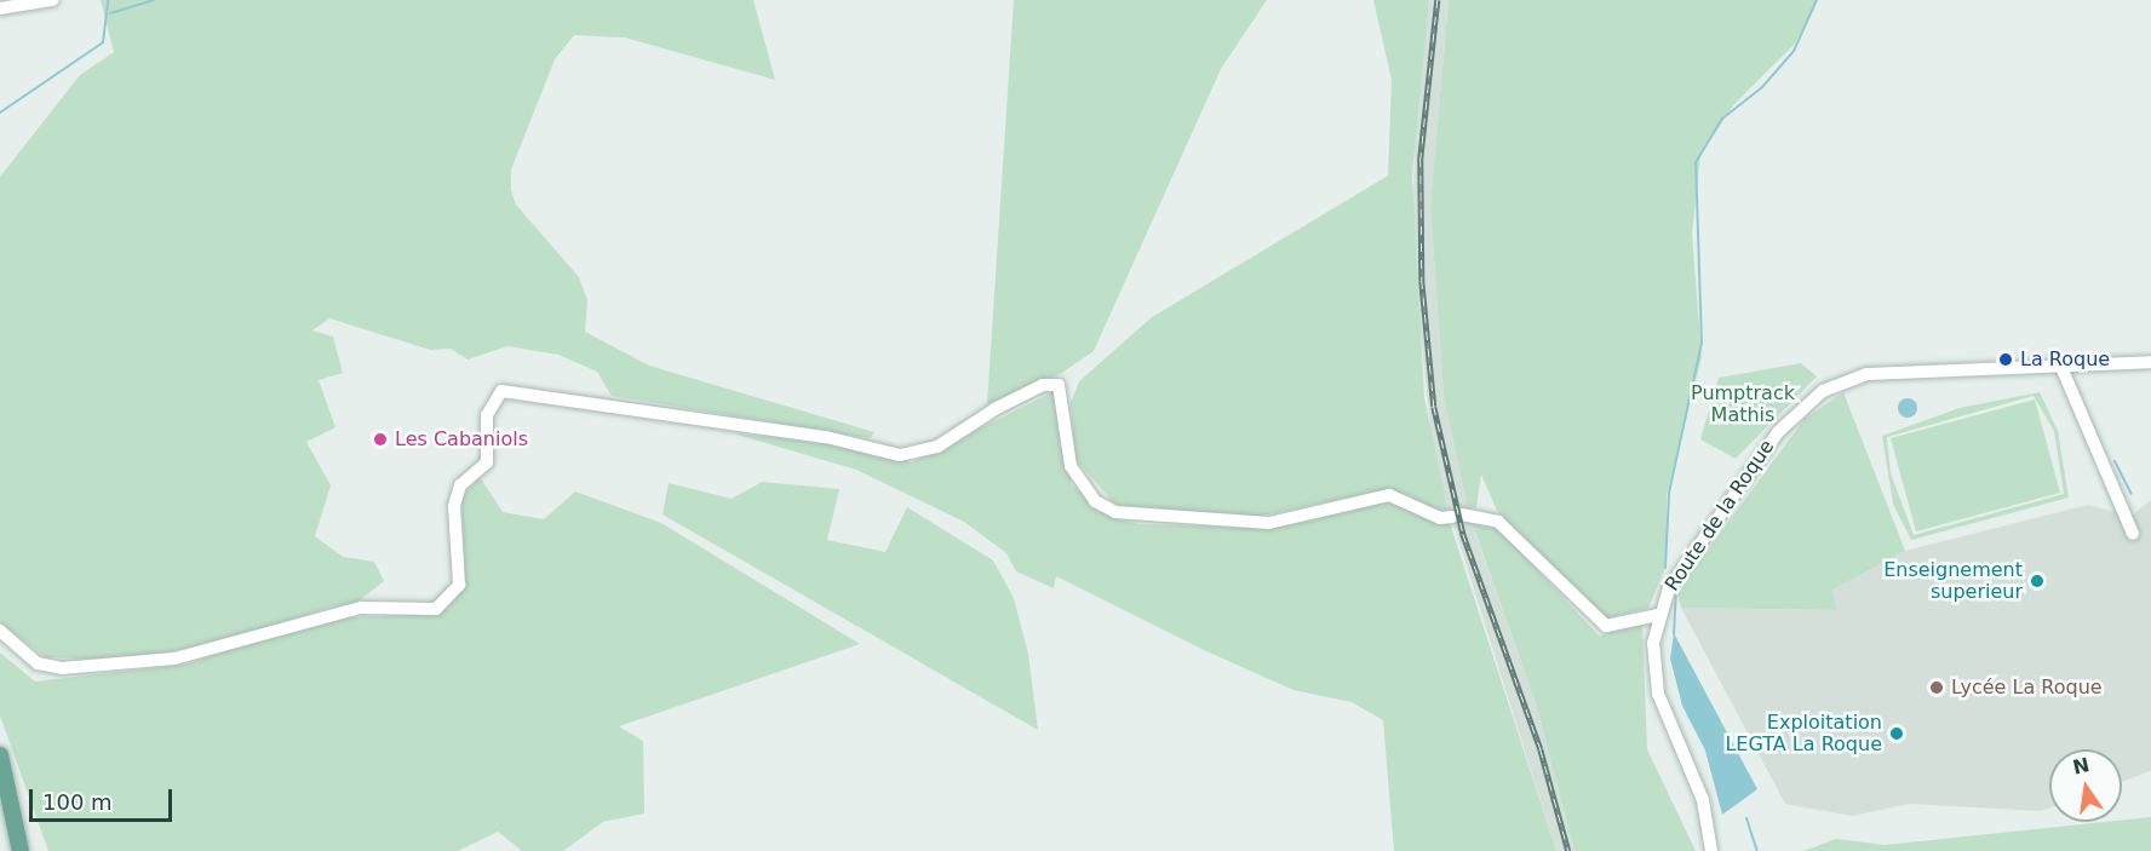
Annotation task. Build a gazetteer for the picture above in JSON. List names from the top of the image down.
{
  "streets": {
    "street": ["Route de la Roque"]
  },
  "parks": ["Pumptrack Mathis"],
  "places": [
    "La Roque",
    "Les Cabaniols",
    "Enseignement superieur",
    "Lycée La Roque",
    "Exploitation LEGTA La Roque"
  ],
  "scale_bar": "100 m",
  "north": "top"
}
